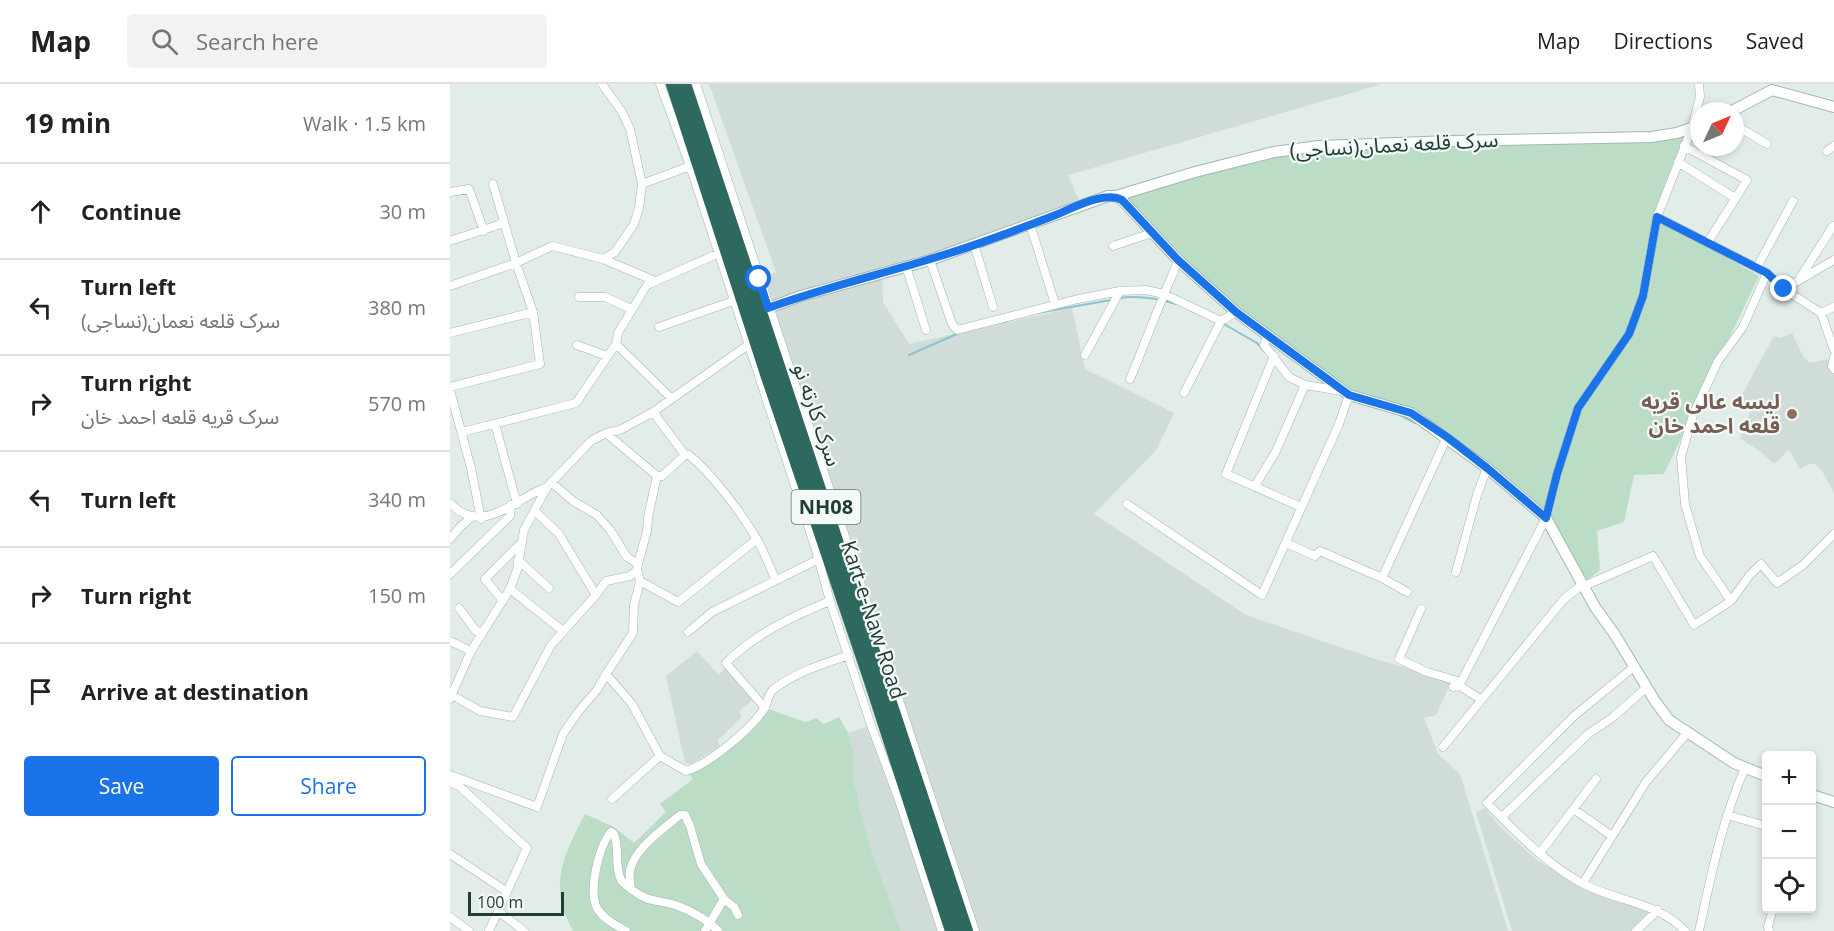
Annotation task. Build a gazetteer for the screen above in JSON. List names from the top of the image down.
{
  "streets": {
    "highway": ["سرک کارته نو", "NH08", "Kart-e-Naw Road"],
    "street": ["سرک قلعه نعمان(نساجی)"]
  },
  "crossings": [
    ["سرک قلعه نعمان(نساجی)", "سرک کارته نو"],
    ["سرک کارته نو", "Kart-e-Naw Road"]
  ],
  "places": ["لیسه عالی قریه قلعه احمد خان"],
  "scale_bar": "100 m",
  "north": "top right",
  "page": {
    "header": "Map",
    "search": "Search here",
    "nav": ["Map", "Directions", "Saved"],
    "heading": ["19 min", "Walk · 1.5 km"],
    "list": [
      ["Continue", "30 m"],
      ["Turn left", "سرک قلعه نعمان(نساجی)", "380 m"],
      ["Turn right", "سرک قریه قلعه احمد خان", "570 m"],
      ["Turn left", "340 m"],
      ["Turn right", "150 m"],
      "Arrive at destination"
    ],
    "buttons": ["Save", "Share"],
    "map_buttons": ["+", "−"],
    "scale": "100 m"
  }
}
